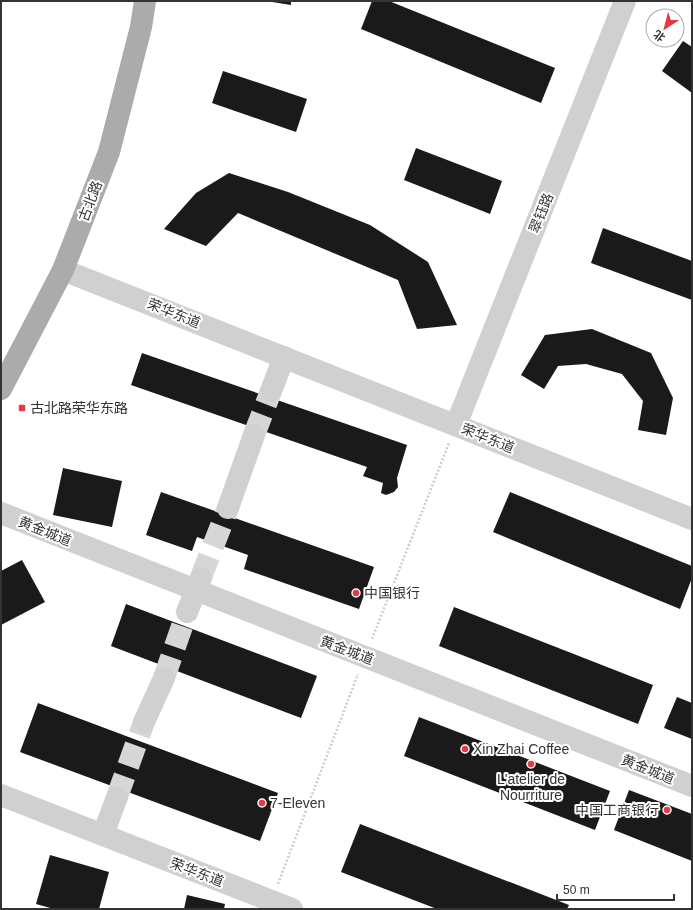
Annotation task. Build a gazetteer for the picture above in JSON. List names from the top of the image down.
{
  "streets": {
    "main road": ["古北路"],
    "street": ["翠钰路", "荣华东道", "黄金城道"]
  },
  "crossings": [
    ["古北路", "荣华东道"],
    ["翠钰路", "荣华东道"]
  ],
  "places": {
    "transit": ["古北路荣华东路"],
    "other": [
      "中国银行",
      "Xin Zhai Coffee",
      "L'atelier de Nourriture",
      "7-Eleven",
      "中国工商银行"
    ]
  },
  "scale_bar": "50 m",
  "north": "bottom left"
}
